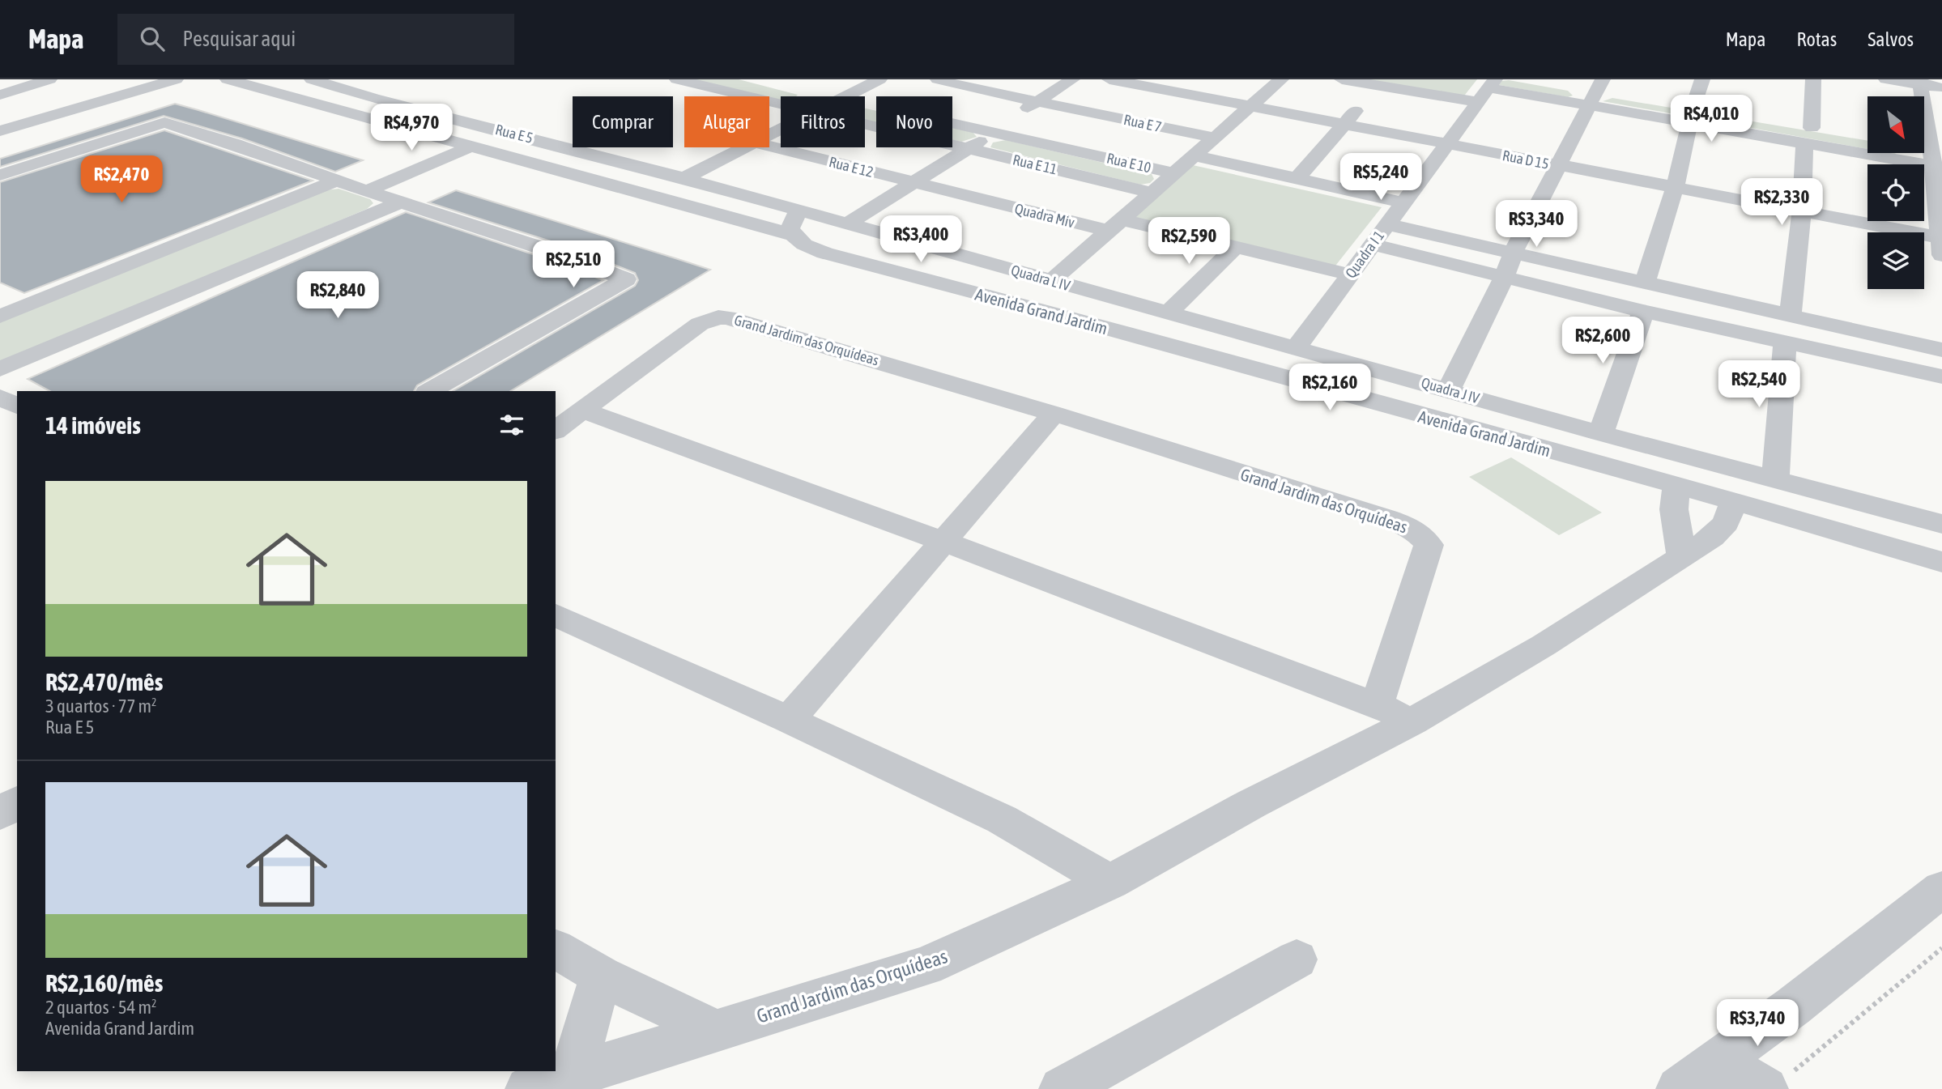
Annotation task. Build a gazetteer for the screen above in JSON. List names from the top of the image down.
{
  "streets": {
    "street": [
      "Rua E 7",
      "Rua E 5",
      "Rua D 15",
      "Rua E 10",
      "Rua E 11",
      "Rua E 12",
      "Quadra Miv",
      "Quadra I 1",
      "Quadra L IV",
      "Avenida Grand Jardim",
      "Grand Jardim das Orquídeas",
      "Quadra J IV"
    ]
  },
  "crossings": [
    ["Rua E 5", "Quadra L IV"],
    ["Rua D 15", "Quadra I 1"],
    ["Rua E 12", "Quadra Miv"],
    ["Quadra Miv", "Quadra I 1"],
    ["Quadra I 1", "Quadra J IV"],
    ["Quadra L IV", "Quadra J IV"],
    ["Avenida Grand Jardim", "Grand Jardim das Orquídeas"]
  ],
  "north": "bottom right",
  "page": {
    "header": "Mapa",
    "search": "Pesquisar aqui",
    "nav": ["Mapa", "Rotas", "Salvos"],
    "price": [
      "R$4,010",
      "R$4,970",
      "R$5,240",
      "R$2,470",
      "R$2,330",
      "R$3,340",
      "R$3,400",
      "R$2,590",
      "R$2,510",
      "R$2,840",
      "R$2,600",
      "R$2,540",
      "R$2,160",
      "R$3,740"
    ],
    "chip": [
      "Comprar",
      "Alugar",
      "Filtros",
      "Novo"
    ],
    "heading": "14 imóveis",
    "list": [
      {
        "name": "R$2,470/mês",
        "note": "3 quartos · 77 m² · Rua E 5"
      },
      {
        "name": "R$2,160/mês",
        "note": "2 quartos · 54 m² · Avenida Grand Jardim"
      }
    ]
  }
}
